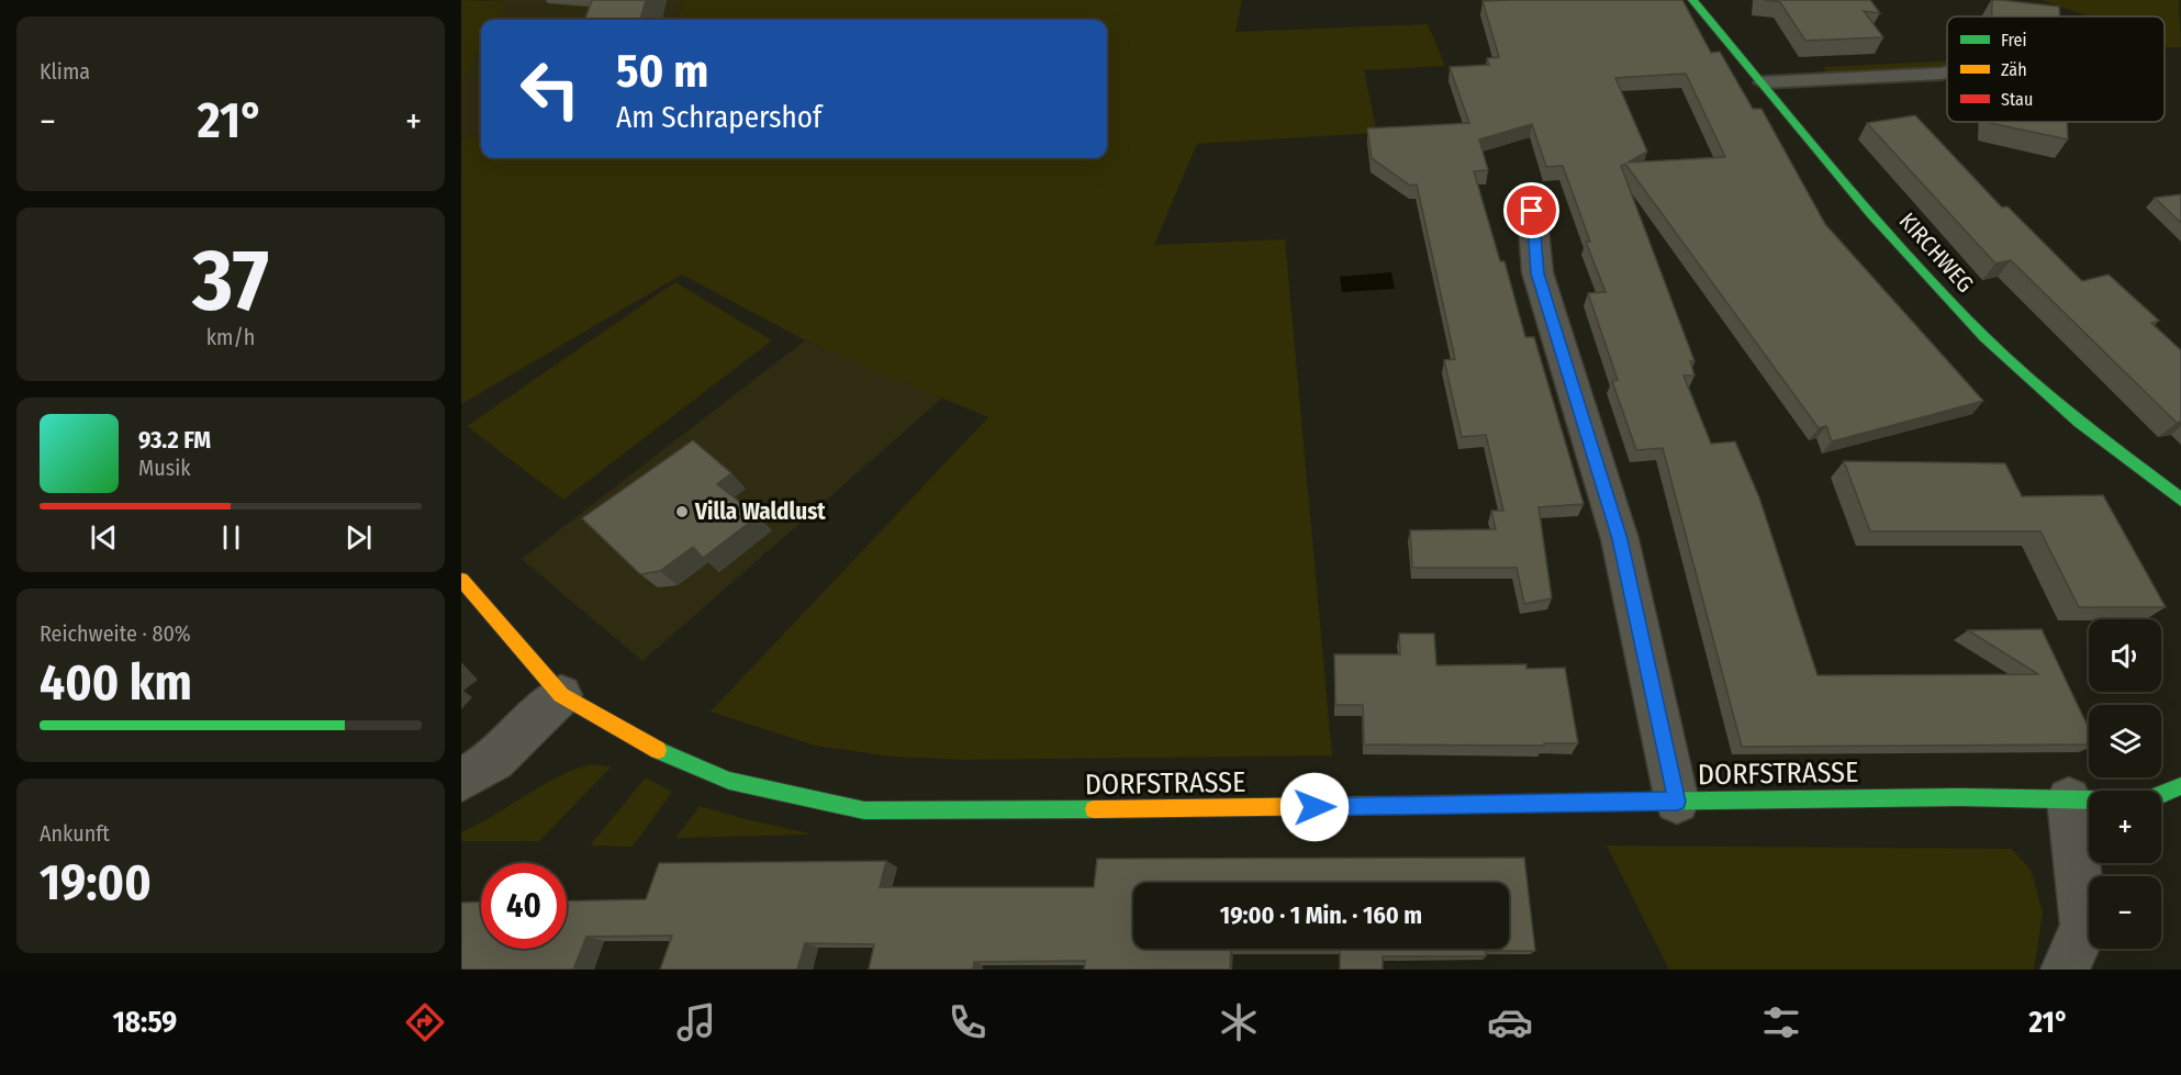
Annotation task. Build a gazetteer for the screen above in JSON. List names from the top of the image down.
{
  "streets": {
    "street": ["KIRCHWEG", "DORFSTRASSE"]
  },
  "places": ["Villa Waldlust"],
  "legend": ["Frei", "Zäh", "Stau"],
  "page": {
    "tile": [
      "Klima",
      ["37", "km/h"],
      ["Reichweite · 80%", "400 km"],
      ["Ankunft", "19:00"]
    ],
    "turn": ["50 m", "Am Schrapershof"],
    "heat": ["−", "21°", "+"],
    "song": ["93.2 FM", "Musik"],
    "map_buttons": ["+", "−"],
    "limit": "40",
    "trip": "19:00 · 1 Min. · 160 m",
    "tabs": ["18:59", "21°"]
  }
}
